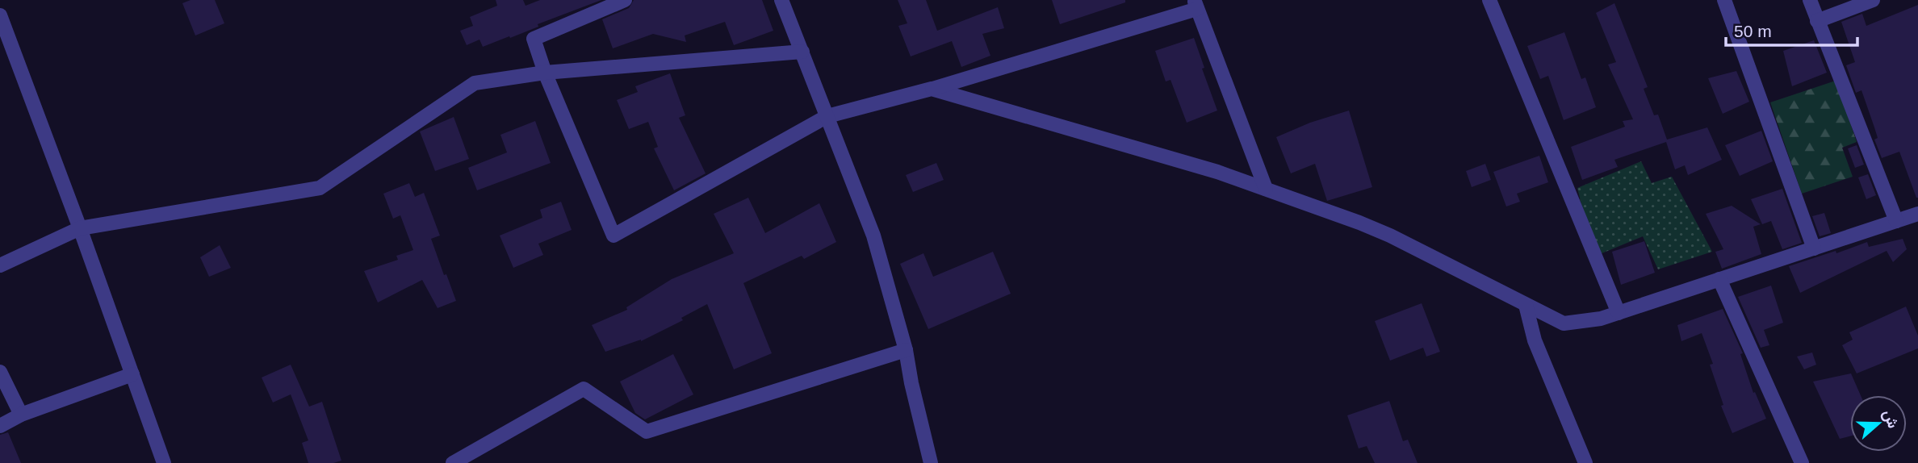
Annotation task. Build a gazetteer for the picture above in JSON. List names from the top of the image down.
{
  "scale_bar": "50 m",
  "north": "right"
}
